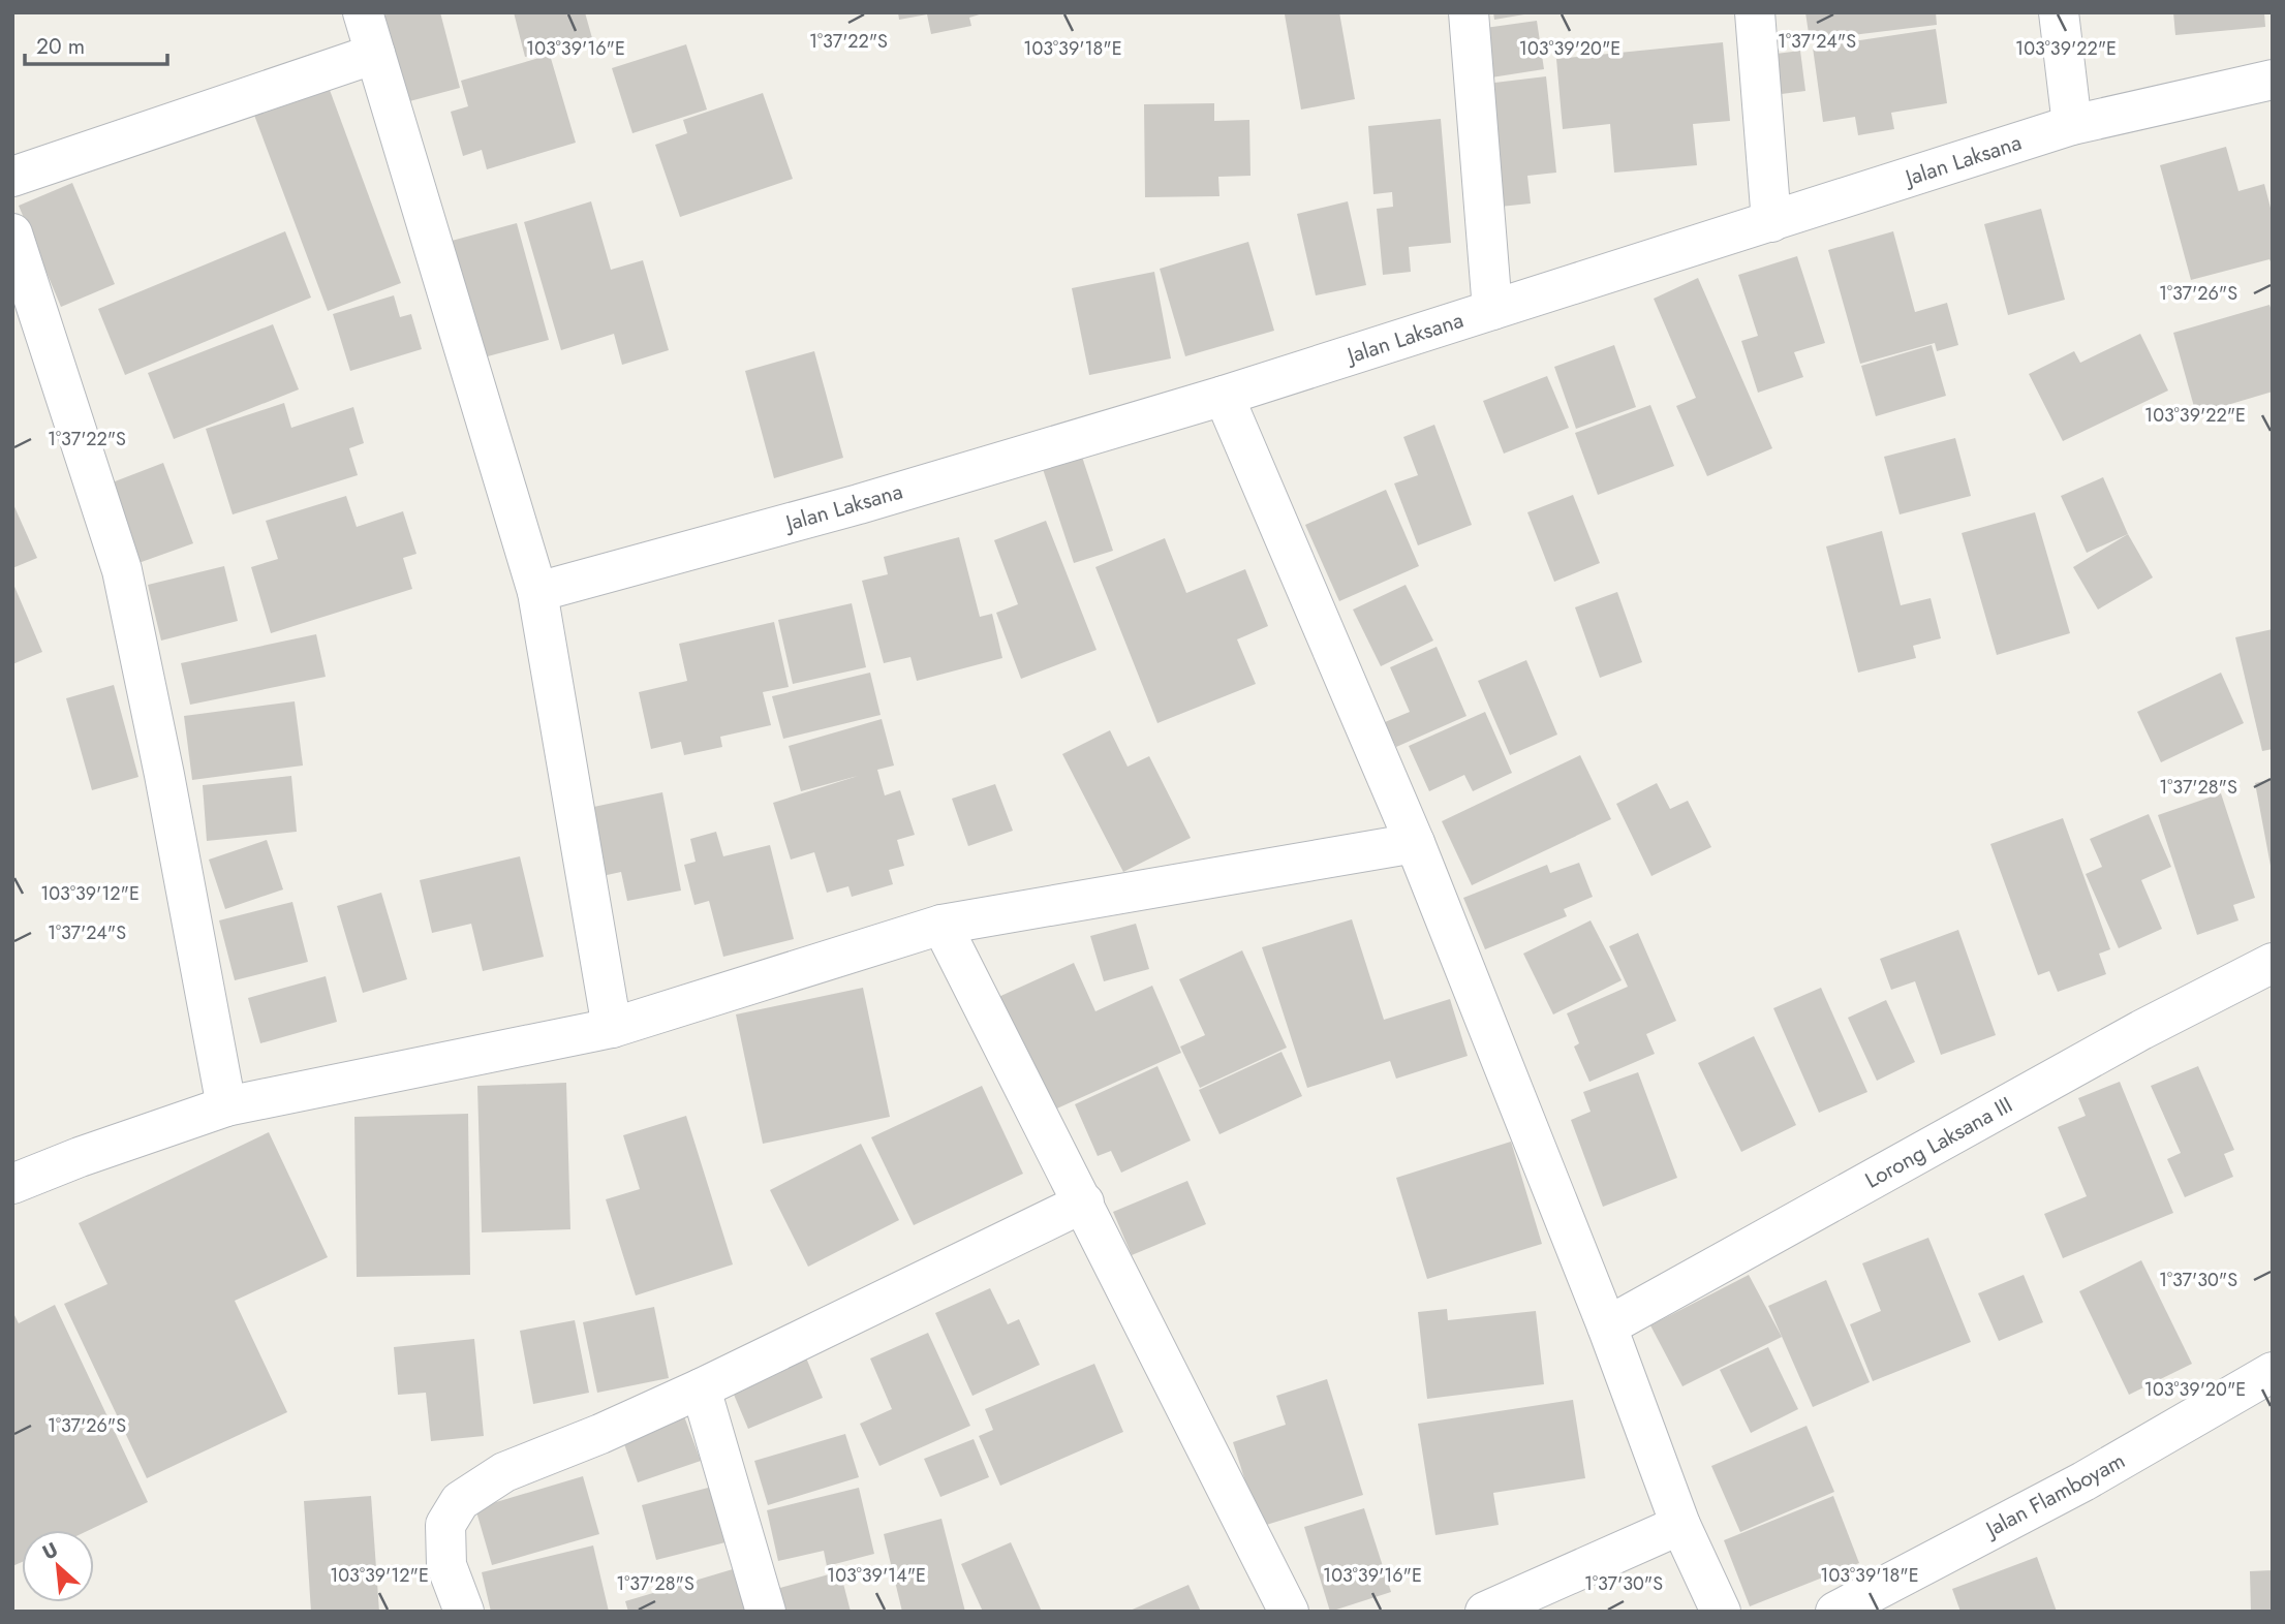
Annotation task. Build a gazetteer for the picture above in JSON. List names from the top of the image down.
{
  "streets": {
    "street": ["Jalan Laksana", "Lorong Laksana III", "Jalan Flamboyam"]
  },
  "scale_bar": "20 m",
  "north": "top left",
  "coordinates": [
    "1°37'22\"S",
    "1°37'24\"S",
    "103°39'16\"E",
    "103°39'18\"E",
    "103°39'20\"E",
    "103°39'22\"E",
    "1°37'26\"S",
    "1°37'28\"S",
    "103°39'12\"E",
    "1°37'30\"S",
    "103°39'14\"E"
  ]
}
